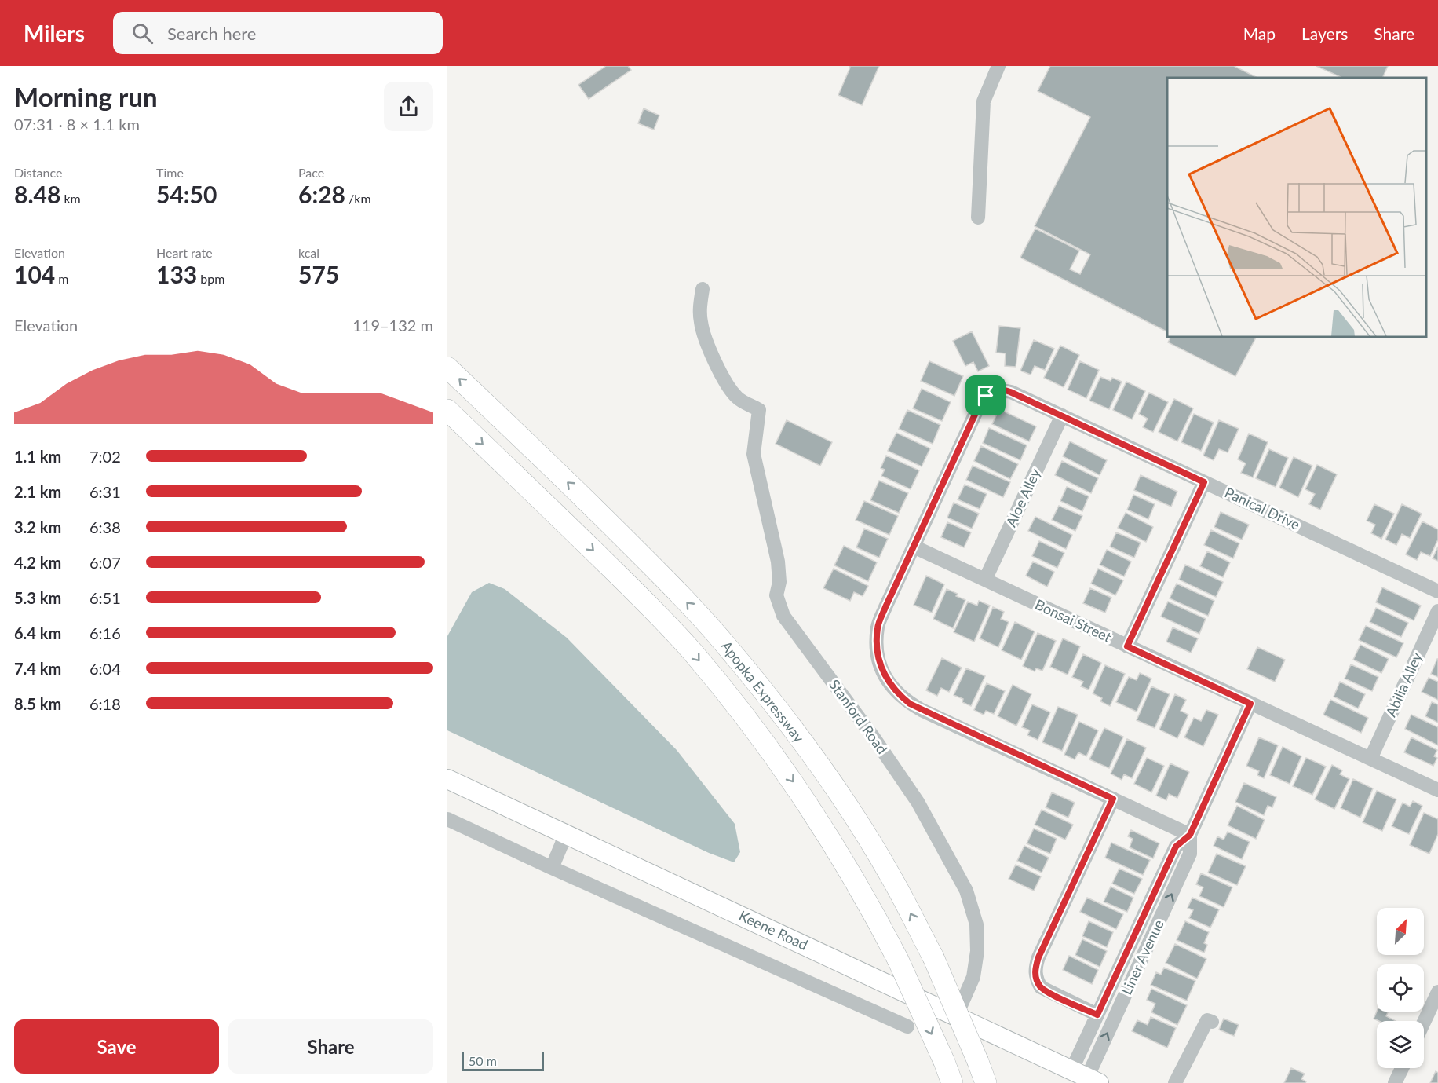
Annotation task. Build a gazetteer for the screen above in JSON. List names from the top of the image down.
{
  "streets": {
    "highway": ["Apopka Expressway"],
    "main road": ["Keene Road"],
    "street": [
      "Aloe Alley",
      "Panical Drive",
      "Bonsai Street",
      "Abilia Alley",
      "Stanford Road",
      "Liner Avenue"
    ]
  },
  "crossings": [
    ["Aloe Alley", "Panical Drive"],
    ["Aloe Alley", "Bonsai Street"],
    ["Panical Drive", "Bonsai Street"],
    ["Panical Drive", "Liner Avenue"],
    ["Bonsai Street", "Abilia Alley"],
    ["Bonsai Street", "Liner Avenue"],
    ["Stanford Road", "Keene Road"],
    ["Keene Road", "Liner Avenue"]
  ],
  "scale_bar": "50 m",
  "north": "top right",
  "page": {
    "header": "Milers",
    "search": "Search here",
    "nav": ["Map", "Layers", "Share"],
    "heading": ["Morning run", "07:31 · 8 × 1.1 km"],
    "stats": [
      ["Distance", "8.48 km"],
      ["Time", "54:50"],
      ["Pace", "6:28 /km"],
      ["Elevation", "104 m"],
      ["Heart rate", "133 bpm"],
      ["kcal", "575"]
    ],
    "chart": ["Elevation", "119–132 m"],
    "list": [
      {
        "name": "1.1 km",
        "note": "7:02"
      },
      {
        "name": "2.1 km",
        "note": "6:31"
      },
      {
        "name": "3.2 km",
        "note": "6:38"
      },
      {
        "name": "4.2 km",
        "note": "6:07"
      },
      {
        "name": "5.3 km",
        "note": "6:51"
      },
      {
        "name": "6.4 km",
        "note": "6:16"
      },
      {
        "name": "7.4 km",
        "note": "6:04"
      },
      {
        "name": "8.5 km",
        "note": "6:18"
      }
    ],
    "buttons": ["Save", "Share"],
    "scale": "50 m"
  }
}
